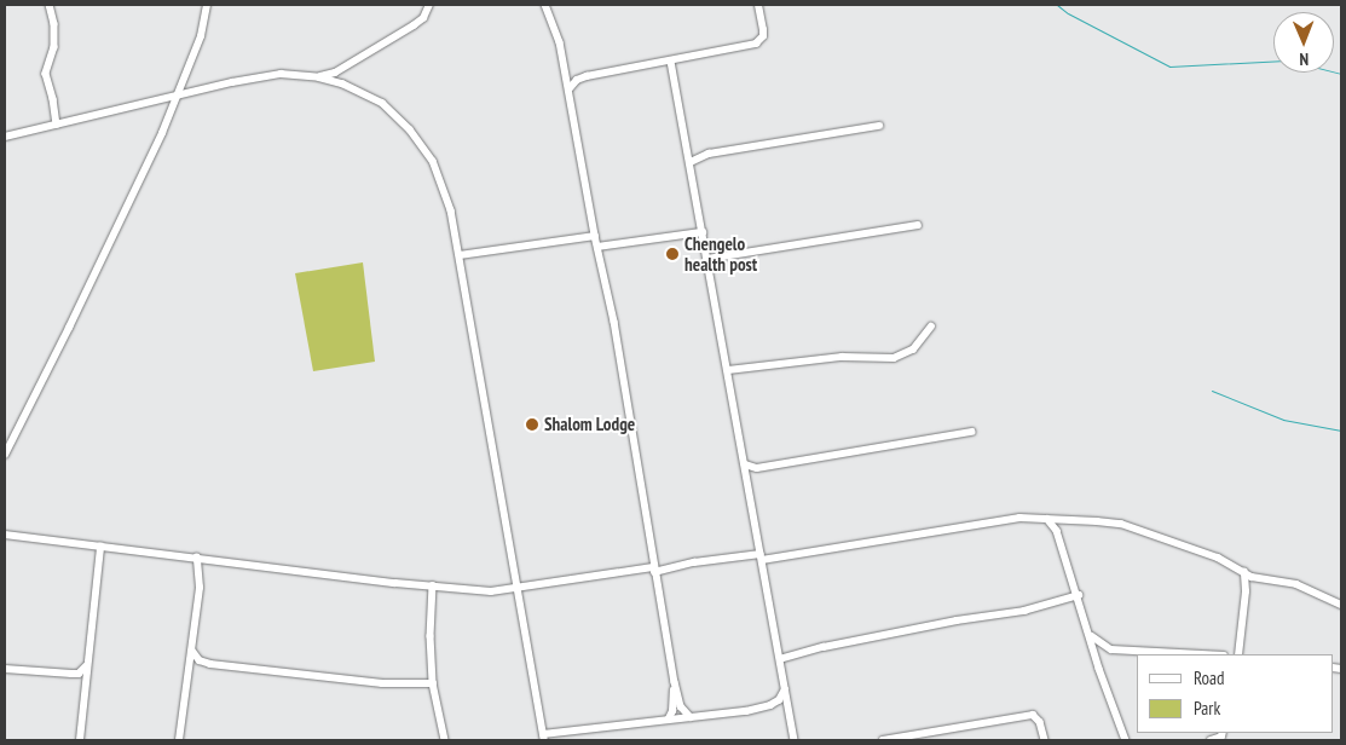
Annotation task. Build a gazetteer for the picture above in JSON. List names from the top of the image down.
{
  "places": ["Chengelo health post", "Shalom Lodge"],
  "legend": ["Road", "Park"],
  "north": "bottom"
}
